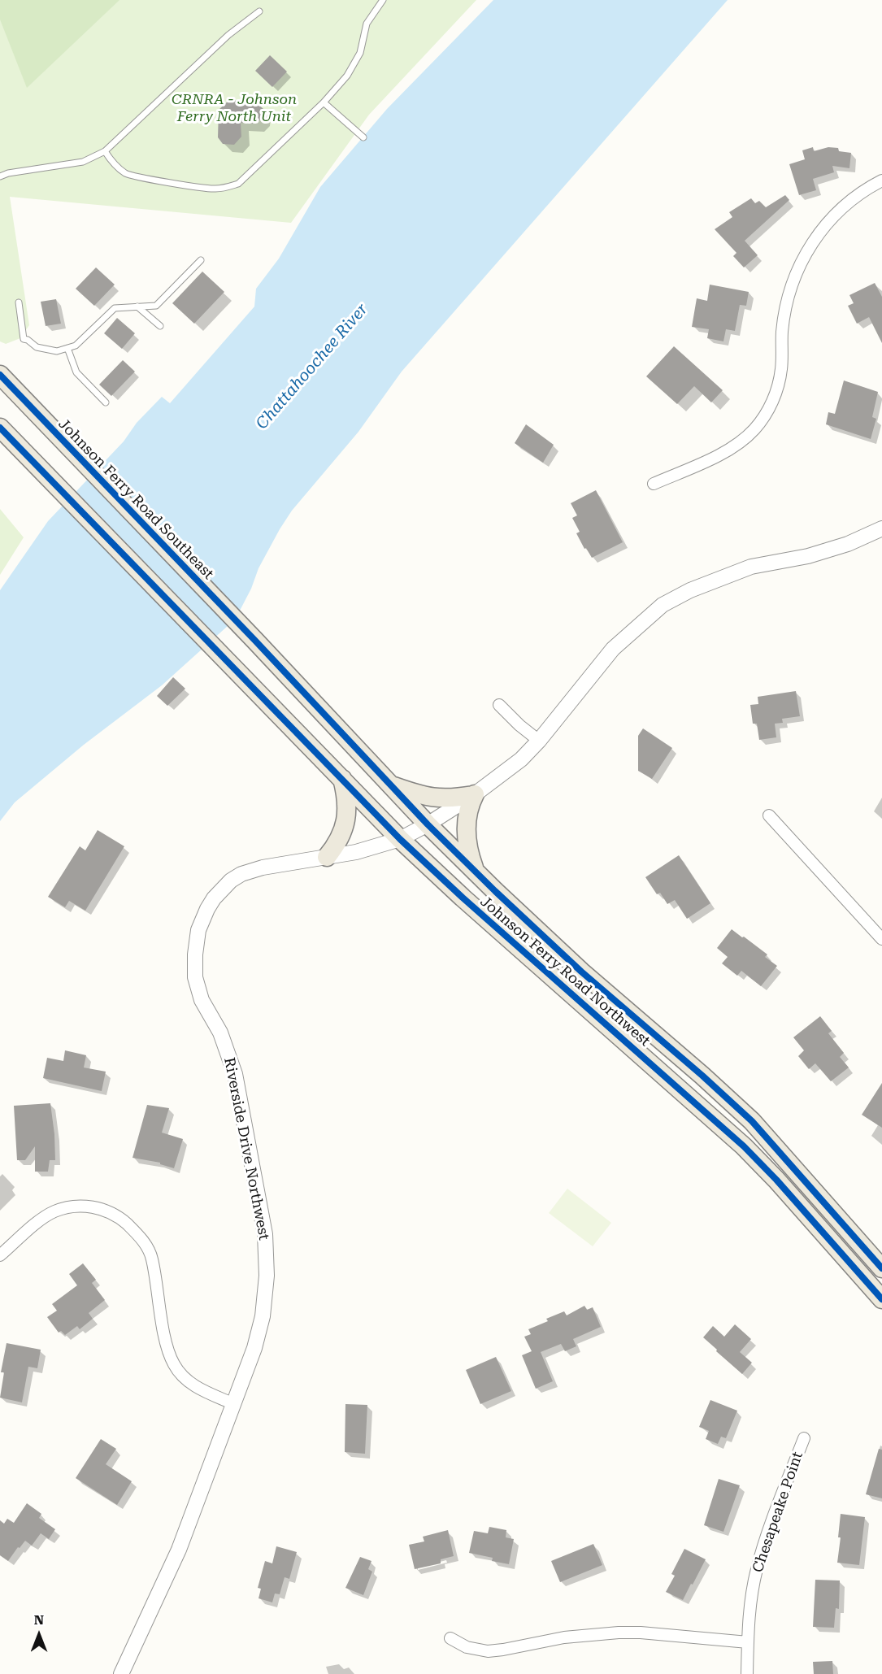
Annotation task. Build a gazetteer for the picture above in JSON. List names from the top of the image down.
{
  "streets": {
    "main road": ["Johnson Ferry Road Southeast", "Johnson Ferry Road Northwest"],
    "street": ["Riverside Drive Northwest", "Chesapeake Point"]
  },
  "crossings": [
    ["Johnson Ferry Road Southeast", "Johnson Ferry Road Northwest"],
    ["Johnson Ferry Road Northwest", "Riverside Drive Northwest"]
  ],
  "water": ["Chattahoochee River"],
  "parks": ["CRNRA - Johnson Ferry North Unit"],
  "north": "top"
}
